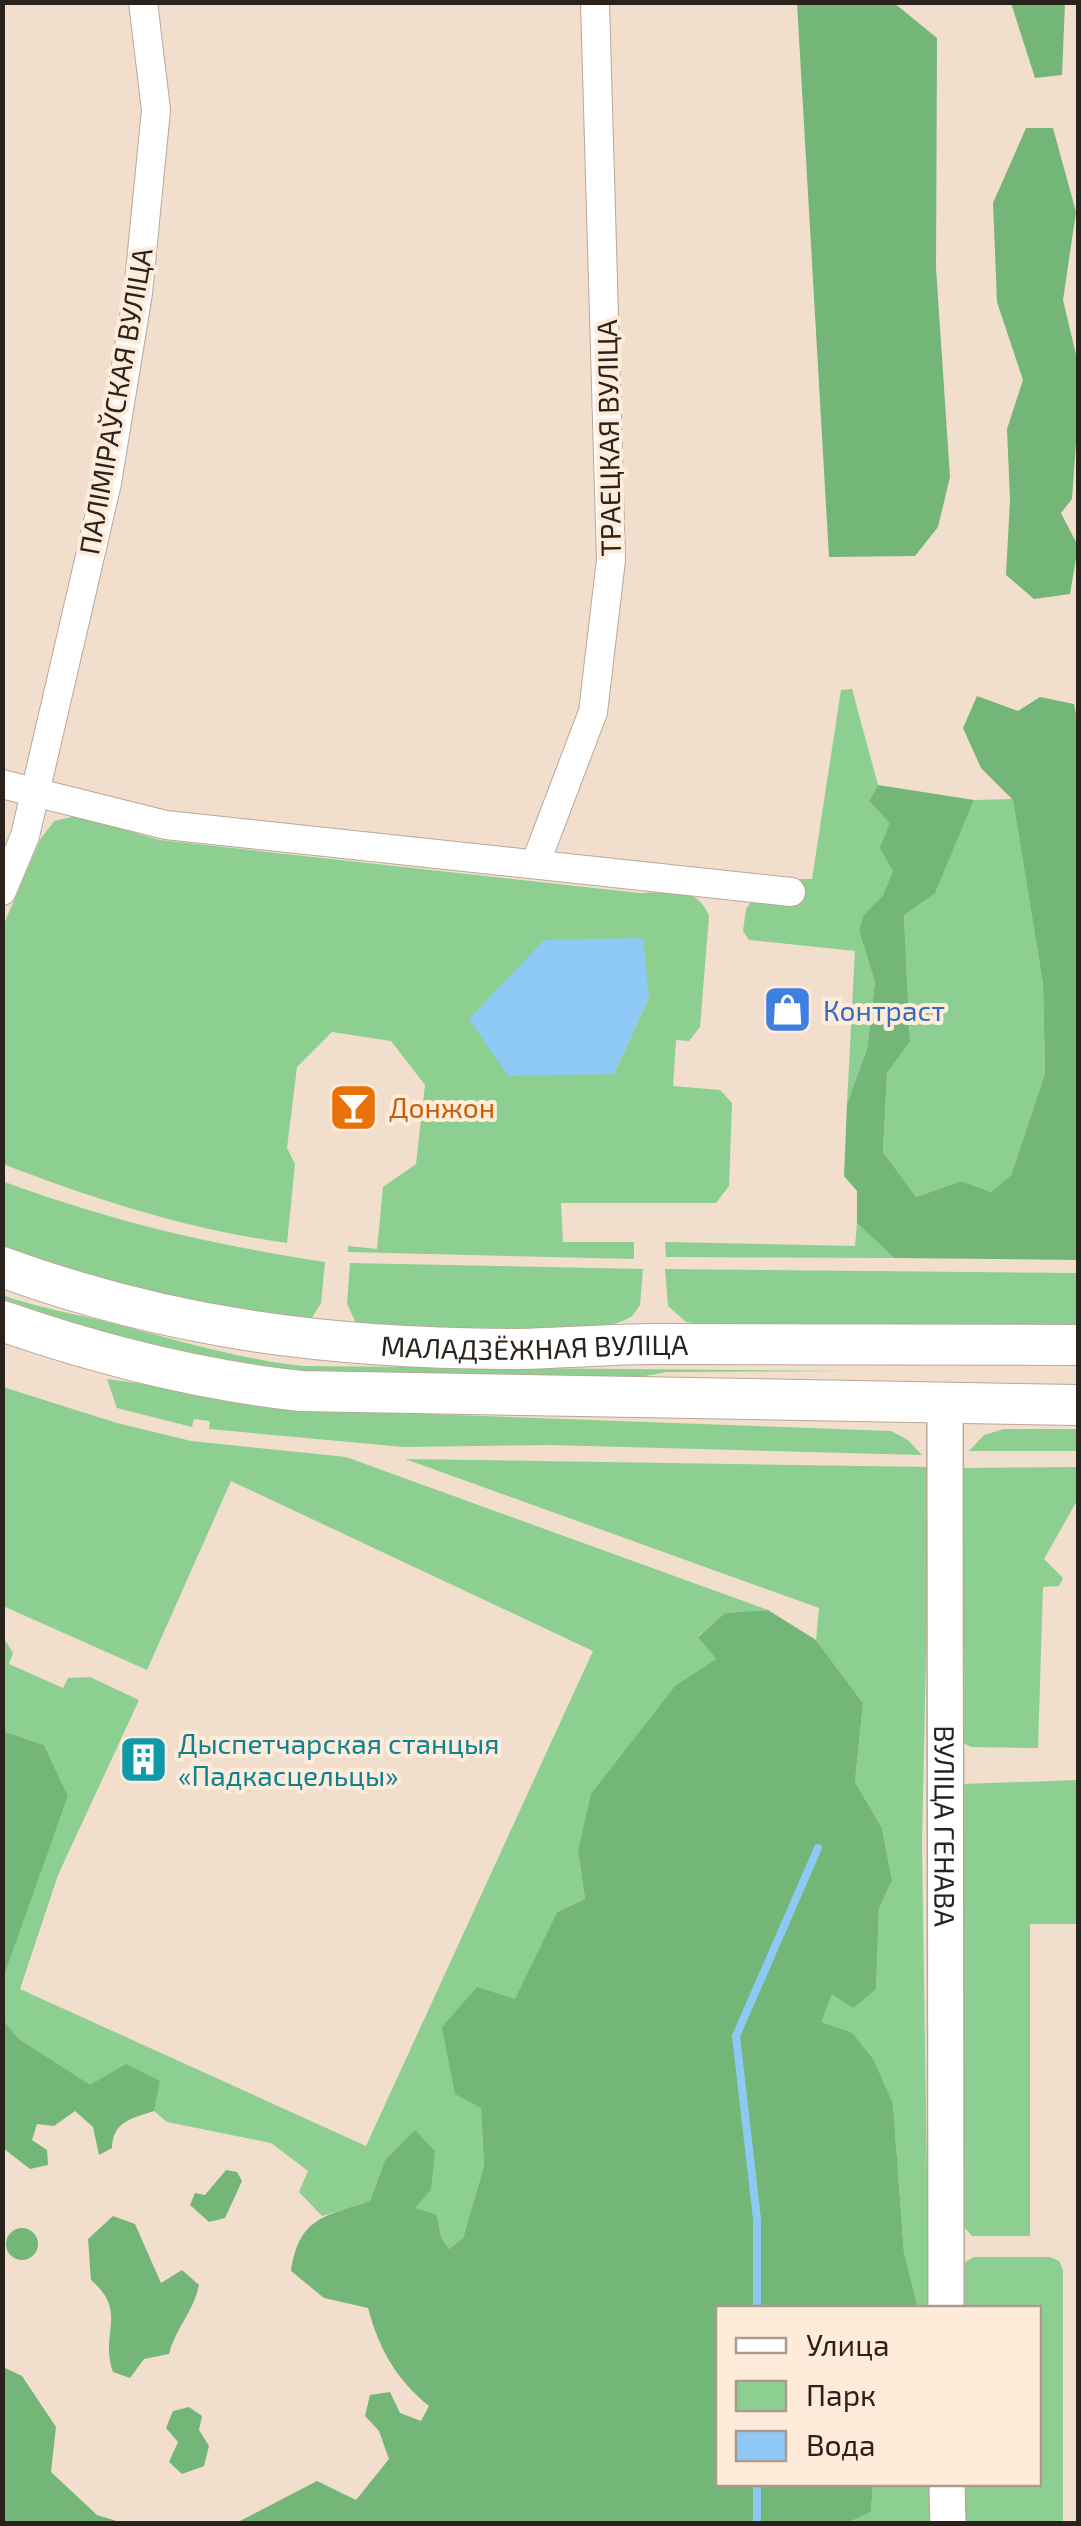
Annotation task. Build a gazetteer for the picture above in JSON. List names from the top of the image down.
{
  "streets": {
    "main road": ["МАЛАДЗЁЖНАЯ ВУЛІЦА", "ВУЛІЦА ГЕНАВА"],
    "street": ["ПАЛІМІРАЎСКАЯ ВУЛІЦА", "ТРАЕЦКАЯ ВУЛІЦА"]
  },
  "crossings": [
    ["МАЛАДЗЁЖНАЯ ВУЛІЦА", "ВУЛІЦА ГЕНАВА"]
  ],
  "places": {
    "shop": ["Контраст"],
    "bar": ["Донжон"],
    "building": ["Дыспетчарская станцыя «Падкасцельцы»"]
  },
  "legend": ["Улица", "Парк", "Вода"]
}
